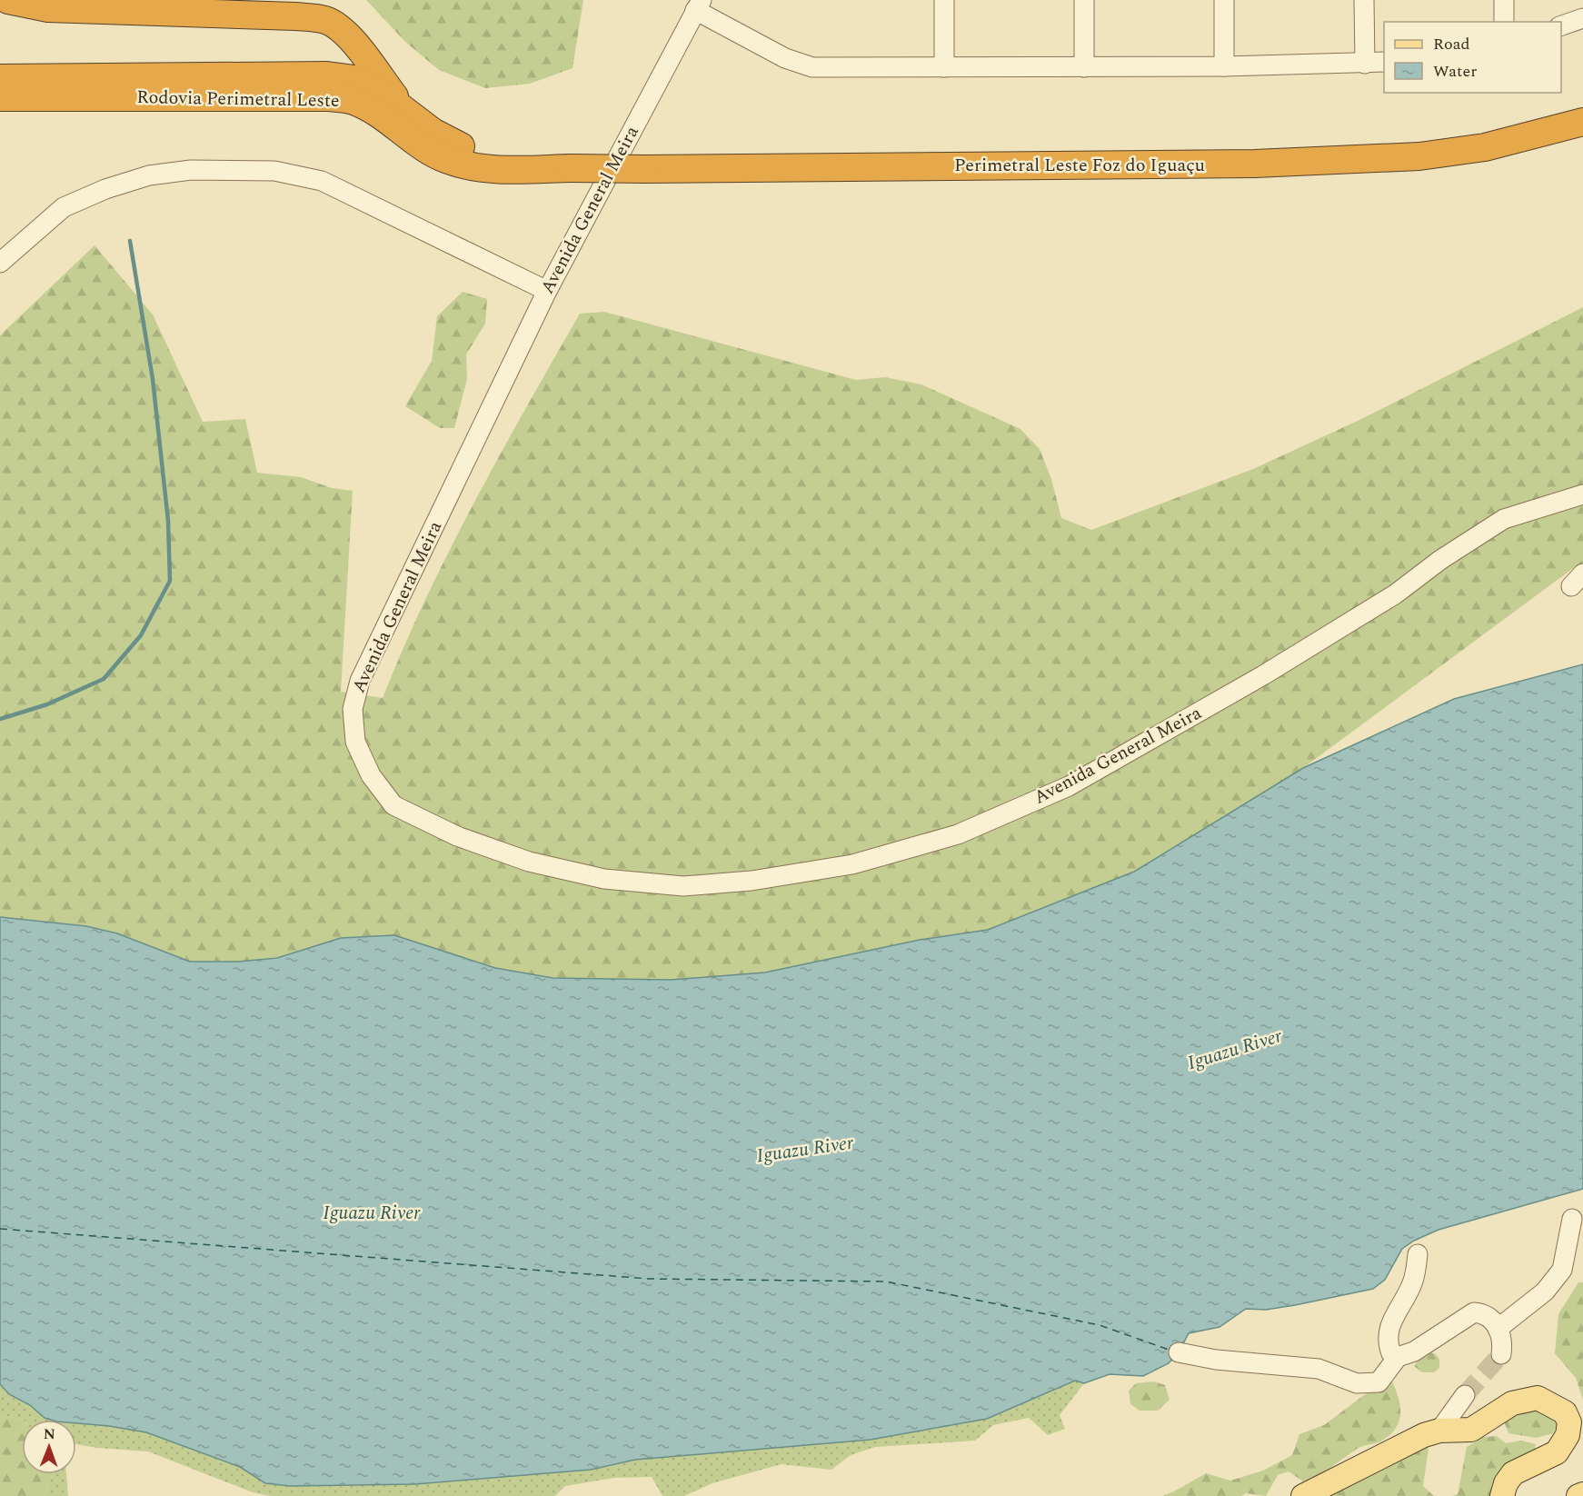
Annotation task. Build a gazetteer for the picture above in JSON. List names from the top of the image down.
{
  "streets": {
    "highway": ["Rodovia Perimetral Leste", "Perimetral Leste Foz do Iguaçu"],
    "street": ["Avenida General Meira"]
  },
  "crossings": [
    ["Rodovia Perimetral Leste", "Perimetral Leste Foz do Iguaçu"]
  ],
  "water": ["Iguazu River"],
  "legend": ["Road", "Water"],
  "north": "top"
}
